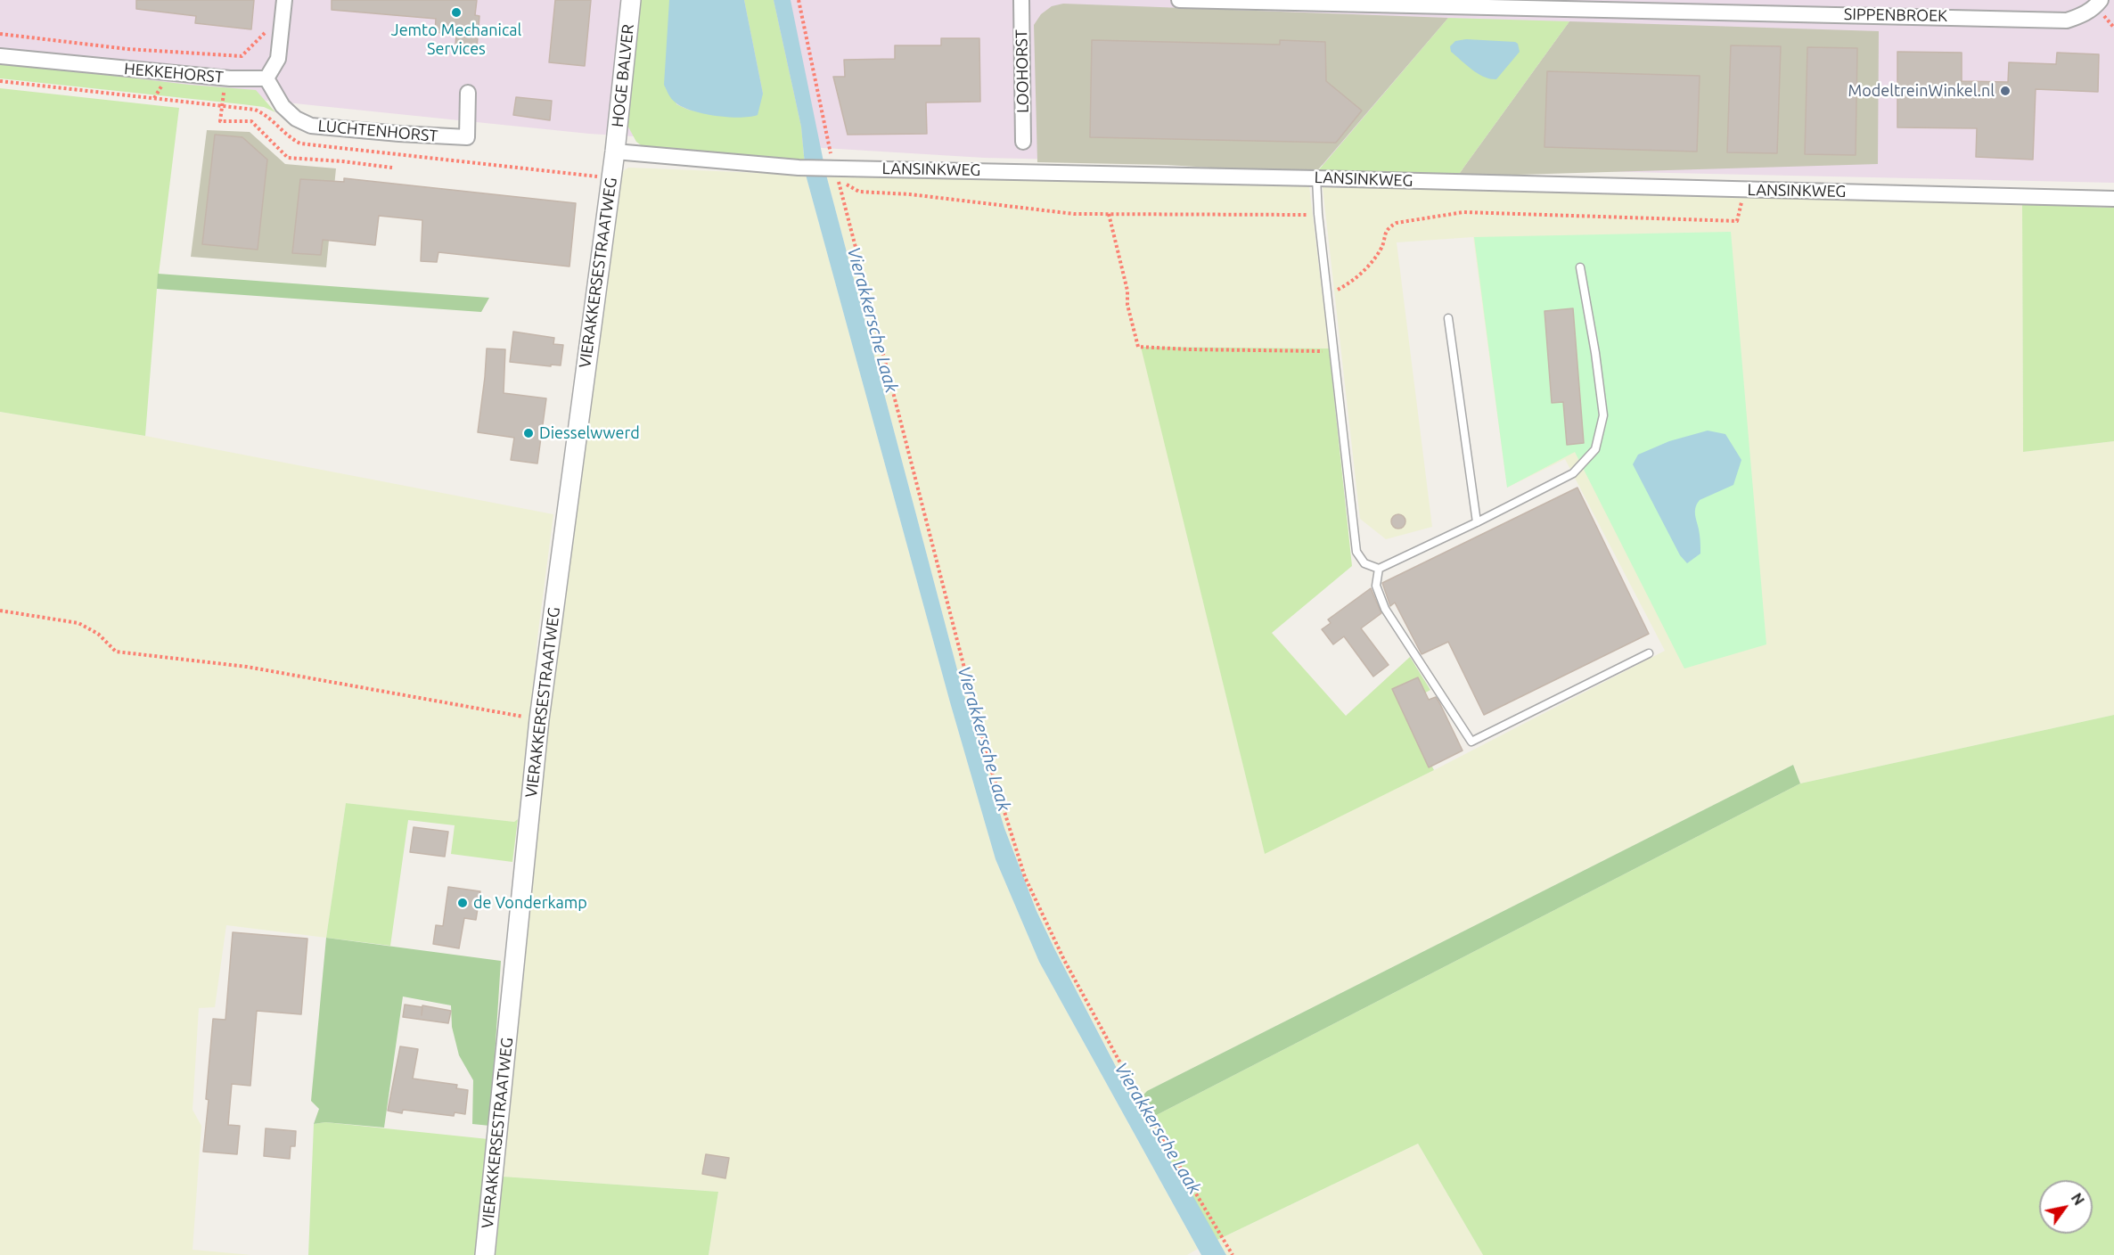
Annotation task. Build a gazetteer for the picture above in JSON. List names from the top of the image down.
{
  "streets": {
    "street": [
      "SIPPENBROEK",
      "LOOHORST",
      "HEKKEHORST",
      "HOGE BALVER",
      "LUCHTENHORST",
      "LANSINKWEG",
      "VIERAKKERSESTRAATWEG"
    ]
  },
  "crossings": [
    ["HEKKEHORST", "LUCHTENHORST"],
    ["HOGE BALVER", "LANSINKWEG"],
    ["HOGE BALVER", "VIERAKKERSESTRAATWEG"],
    ["LANSINKWEG", "VIERAKKERSESTRAATWEG"]
  ],
  "water": ["Vierakkersche Laak"],
  "places": [
    "Jemto Mechanical Services",
    "ModeltreinWinkel.nl",
    "Diesselwwerd",
    "de Vonderkamp"
  ],
  "north": "top right"
}
